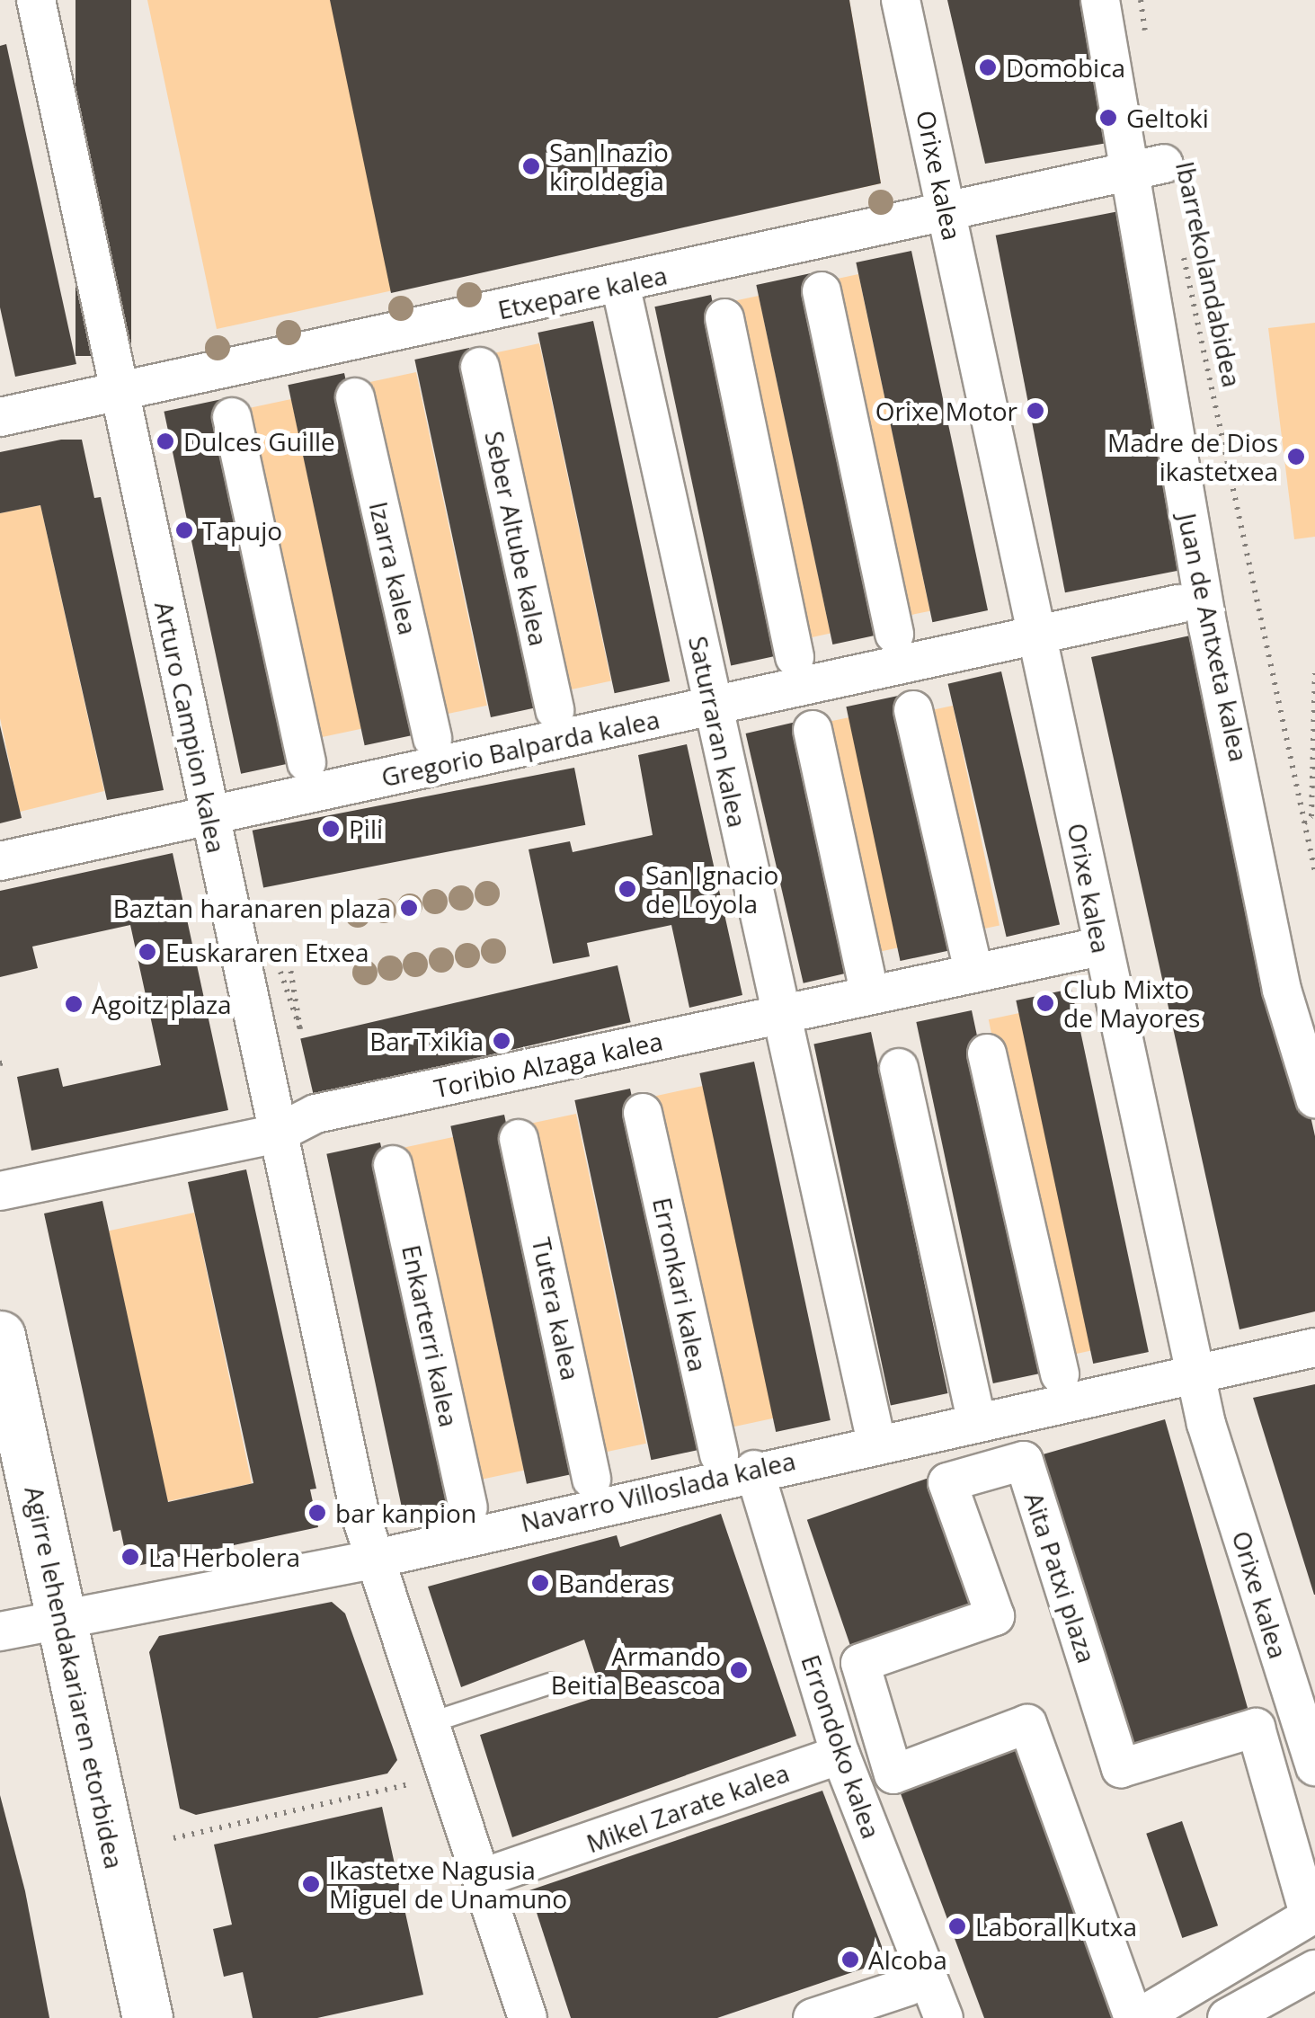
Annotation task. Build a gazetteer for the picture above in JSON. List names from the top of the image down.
{
  "streets": {
    "main road": ["Agirre lehendakariaren etorbidea"],
    "street": [
      "Orixe kalea",
      "Etxepare kalea",
      "Seber Altube kalea",
      "Izarra kalea",
      "Juan de Antxeta kalea",
      "Arturo Campion kalea",
      "Saturraran kalea",
      "Gregorio Balparda kalea",
      "Toribio Alzaga kalea",
      "Erronkari kalea",
      "Tutera kalea",
      "Enkarterri kalea",
      "Navarro Villoslada kalea",
      "Aita Patxi plaza",
      "Errondoko kalea",
      "Mikel Zarate kalea"
    ],
    "path": ["Ibarrekolandabidea"]
  },
  "crossings": [
    ["Orixe kalea", "Etxepare kalea"],
    ["Orixe kalea", "Gregorio Balparda kalea"],
    ["Orixe kalea", "Toribio Alzaga kalea"],
    ["Orixe kalea", "Navarro Villoslada kalea"],
    ["Etxepare kalea", "Juan de Antxeta kalea"],
    ["Etxepare kalea", "Arturo Campion kalea"],
    ["Etxepare kalea", "Saturraran kalea"],
    ["Arturo Campion kalea", "Gregorio Balparda kalea"],
    ["Arturo Campion kalea", "Toribio Alzaga kalea"],
    ["Arturo Campion kalea", "Navarro Villoslada kalea"],
    ["Arturo Campion kalea", "Mikel Zarate kalea"],
    ["Saturraran kalea", "Gregorio Balparda kalea"],
    ["Saturraran kalea", "Toribio Alzaga kalea"],
    ["Saturraran kalea", "Navarro Villoslada kalea"],
    ["Navarro Villoslada kalea", "Agirre lehendakariaren etorbidea"],
    ["Navarro Villoslada kalea", "Errondoko kalea"],
    ["Errondoko kalea", "Mikel Zarate kalea"]
  ],
  "places": [
    "Domobica",
    "Geltoki",
    "San Inazio kiroldegia",
    "Orixe Motor",
    "Dulces Guille",
    "Madre de Dios ikastetxea",
    "Tapujo",
    "Pili",
    "San Ignacio de Loyola",
    "Baztan haranaren plaza",
    "Euskararen Etxea",
    "Club Mixto de Mayores",
    "Agoitz plaza",
    "Bar Txikia",
    "bar kanpion",
    "La Herbolera",
    "Banderas",
    "Armando Beitia Beascoa",
    "Ikastetxe Nagusia Miguel de Unamuno",
    "Laboral Kutxa",
    "Alcoba"
  ]
}
